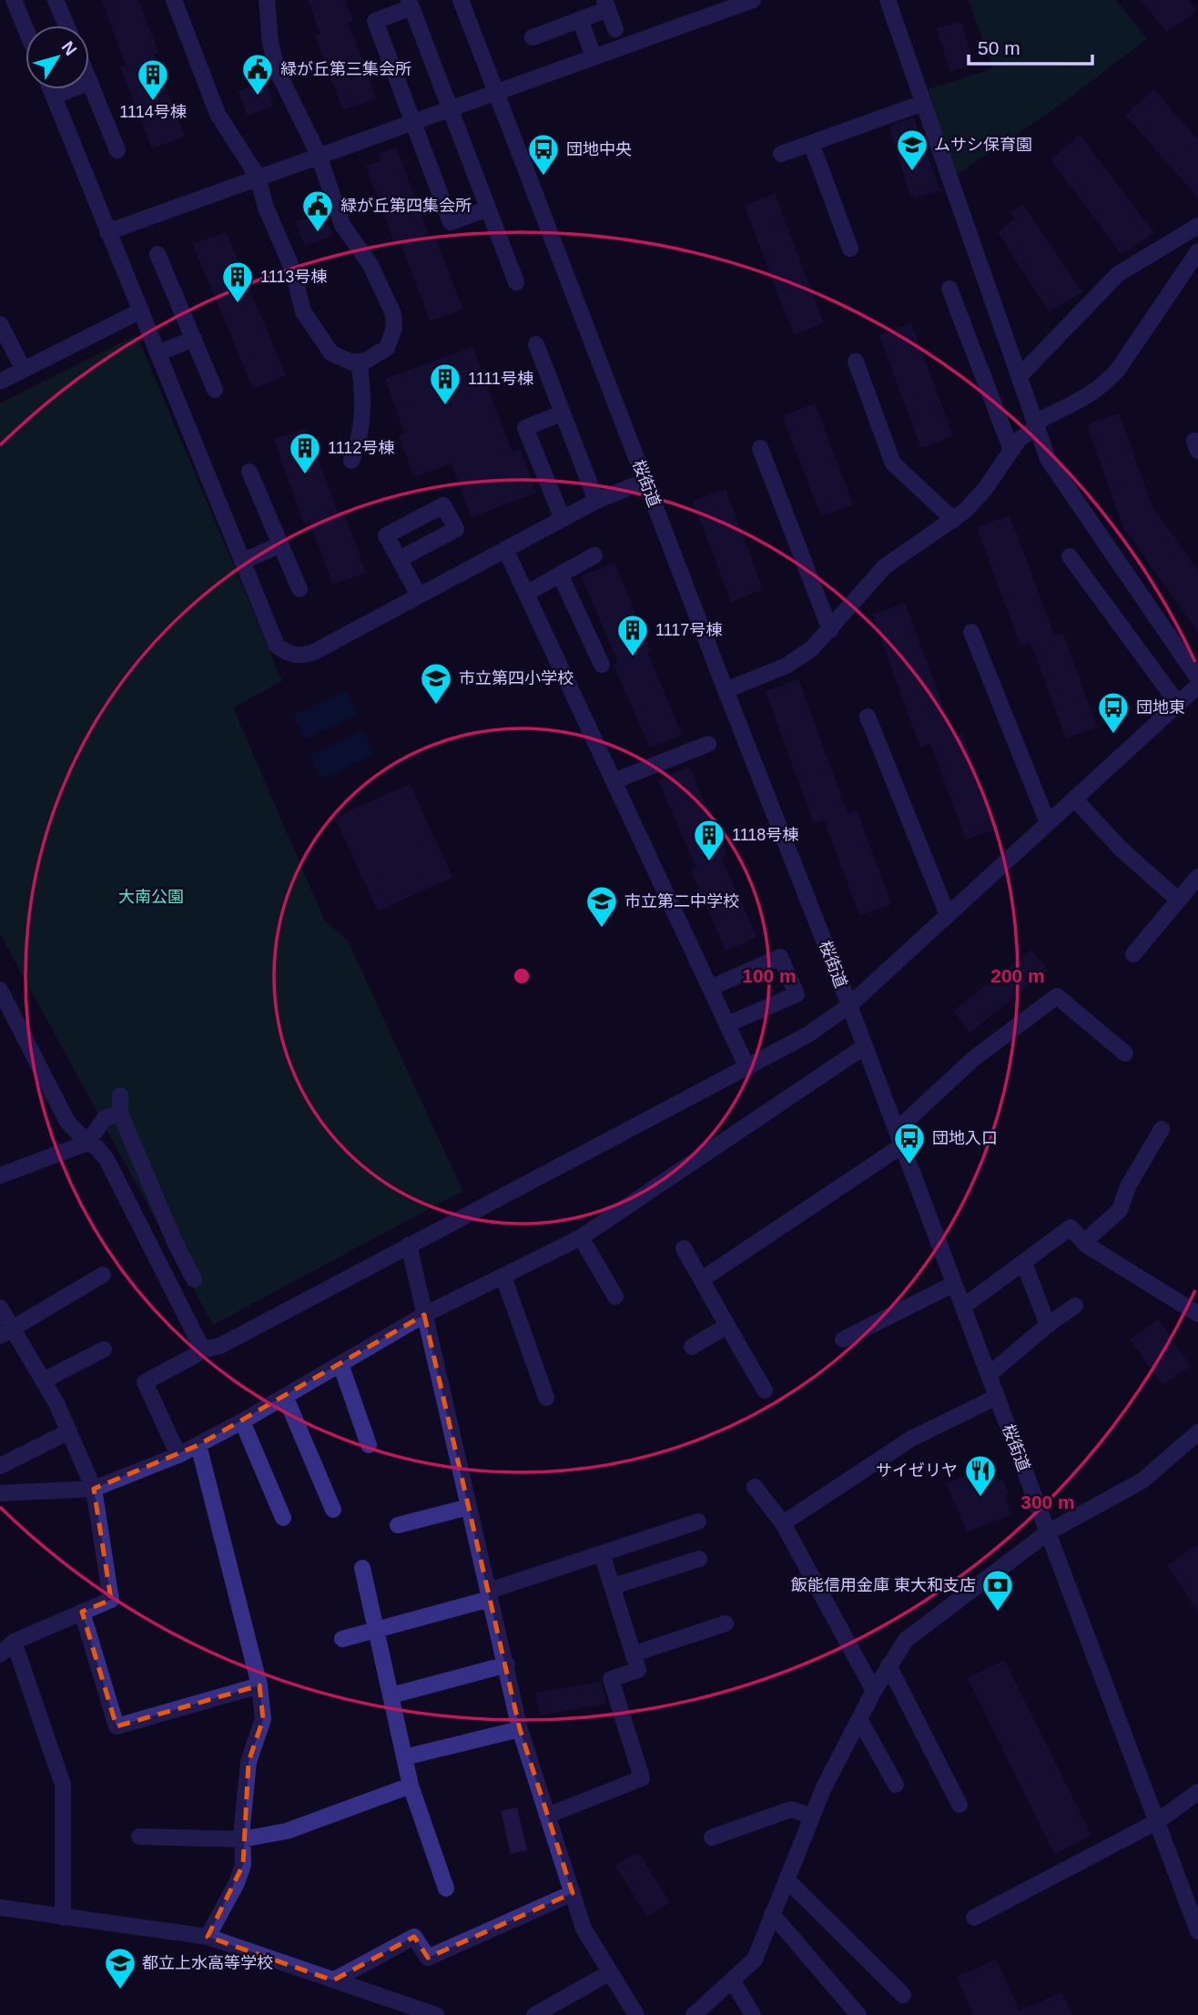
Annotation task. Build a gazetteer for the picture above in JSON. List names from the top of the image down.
{
  "streets": {
    "street": ["桜街道"]
  },
  "parks": ["大南公園"],
  "places": {
    "public building": ["緑が丘第三集会所", "緑が丘第四集会所"],
    "building": [
      "1114号棟",
      "1113号棟",
      "1111号棟",
      "1112号棟",
      "1117号棟",
      "1118号棟"
    ],
    "school or university": [
      "ムサシ保育園",
      "市立第四小学校",
      "市立第二中学校",
      "都立上水高等学校"
    ],
    "bus stop": ["団地中央", "団地東", "団地入口"],
    "restaurant": ["サイゼリヤ"],
    "bank": ["飯能信用金庫 東大和支店"]
  },
  "scale_bar": "50 m",
  "north": "top right",
  "rings": ["100 m", "200 m", "300 m"]
}
